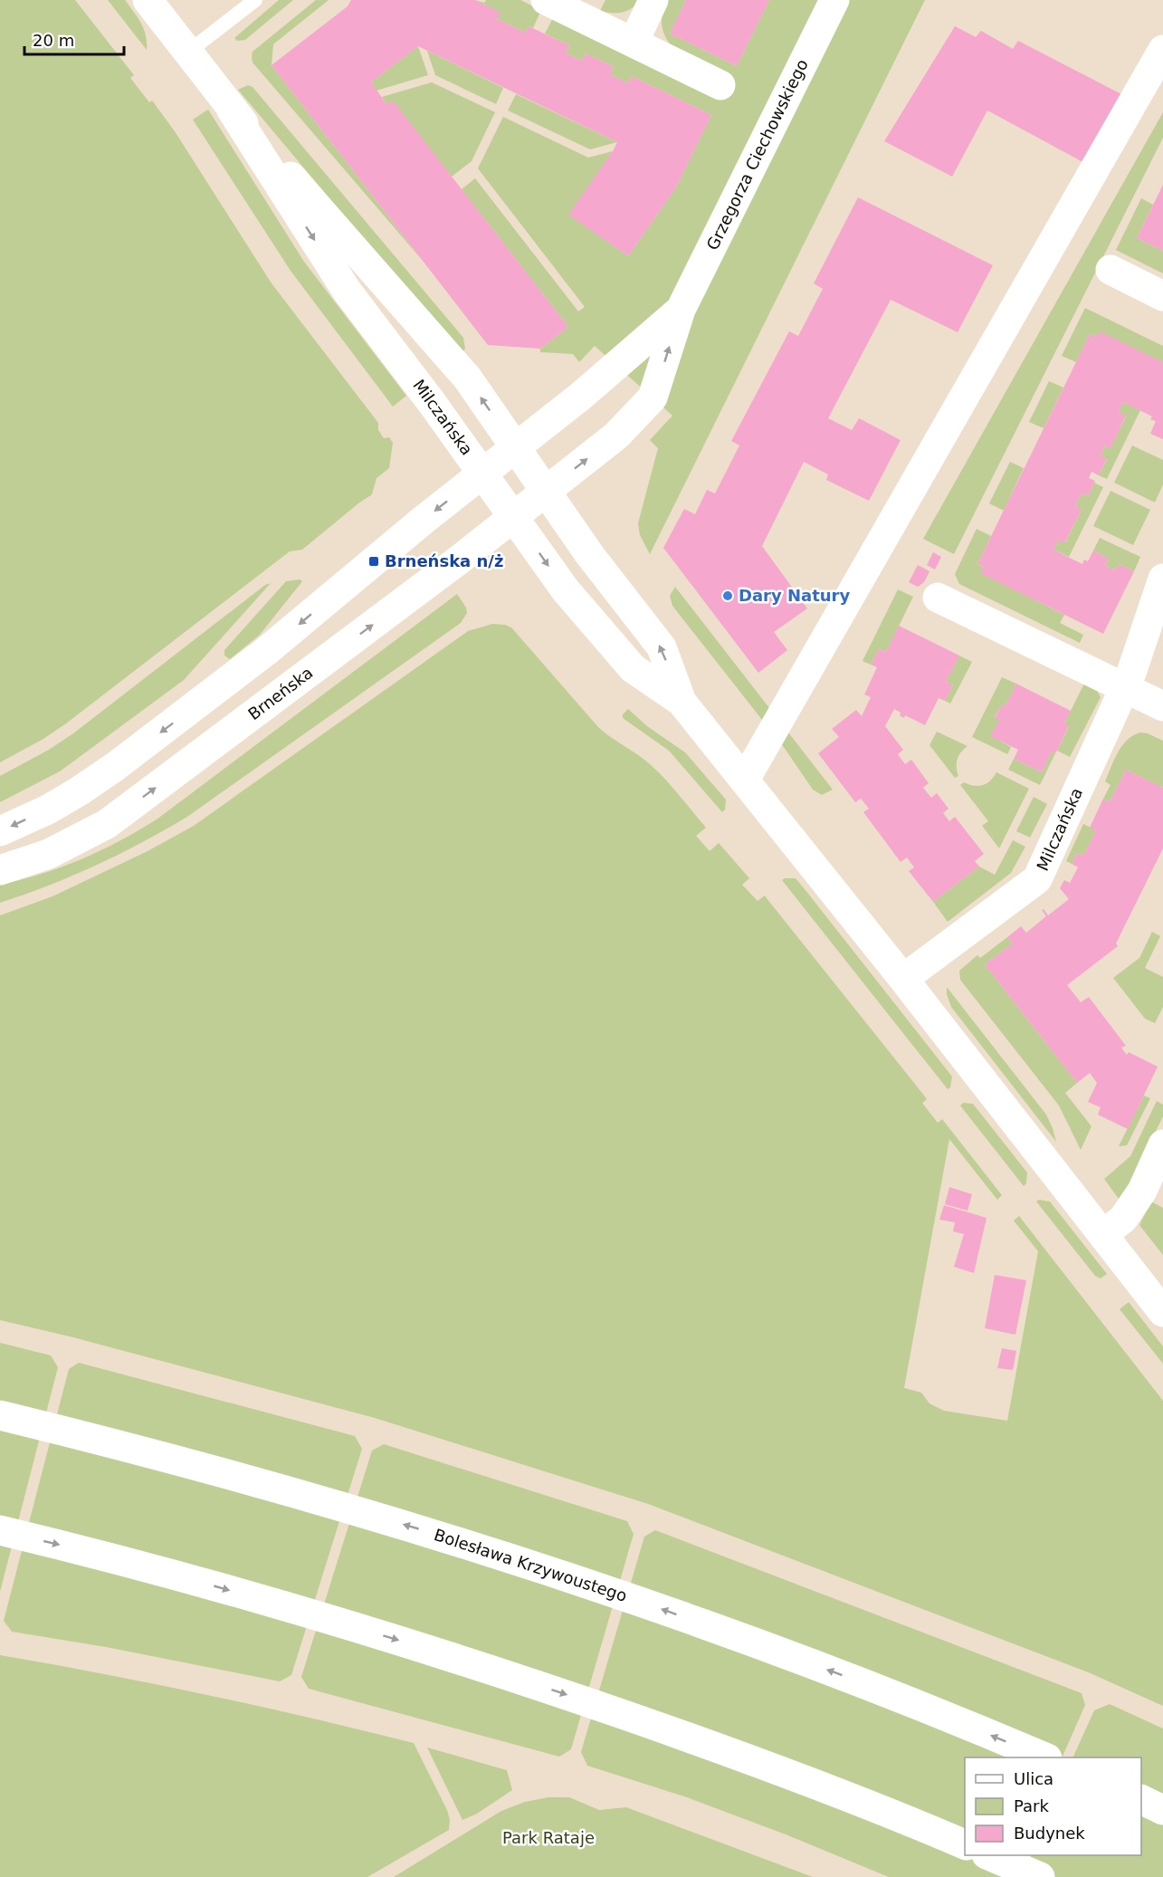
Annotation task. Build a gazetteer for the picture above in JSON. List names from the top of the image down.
{
  "streets": {
    "street": [
      "Grzegorza Ciechowskiego",
      "Milczańska",
      "Brneńska",
      "Bolesława Krzywoustego"
    ]
  },
  "crossings": [
    ["Grzegorza Ciechowskiego", "Milczańska"],
    ["Grzegorza Ciechowskiego", "Brneńska"],
    ["Milczańska", "Brneńska"]
  ],
  "parks": ["Park Rataje"],
  "places": {
    "transit": ["Brneńska n/ż"],
    "other": ["Dary Natury"]
  },
  "legend": ["Ulica", "Park", "Budynek"],
  "scale_bar": "20 m"
}
